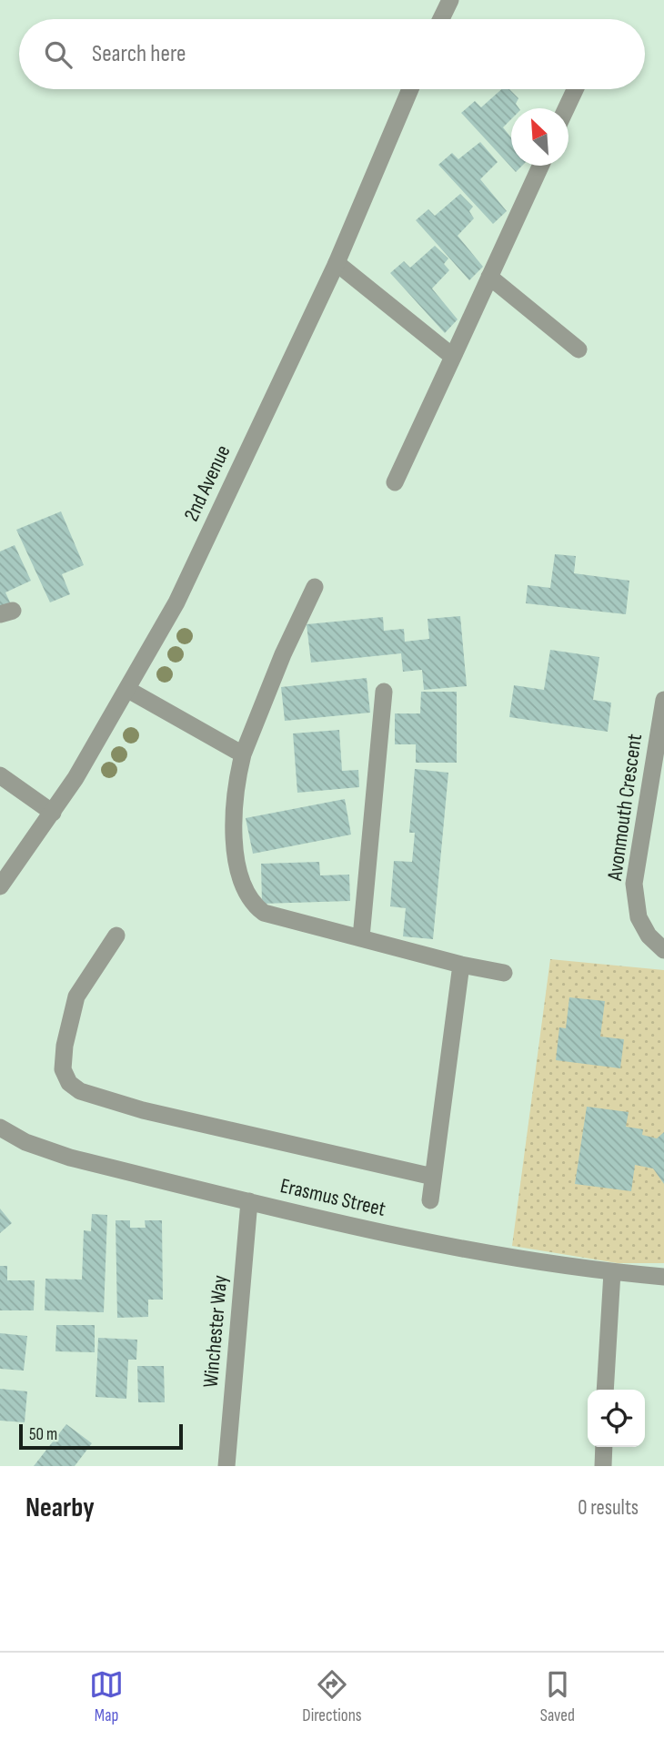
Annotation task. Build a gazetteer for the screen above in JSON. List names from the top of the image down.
{
  "streets": {
    "street": [
      "2nd Avenue",
      "Avonmouth Crescent",
      "Erasmus Street",
      "Winchester Way"
    ]
  },
  "crossings": [
    ["Erasmus Street", "Winchester Way"]
  ],
  "scale_bar": "50 m",
  "north": "top left",
  "page": {
    "search": "Search here",
    "scale": "50 m",
    "heading": ["Nearby", "0 results"],
    "nav": ["Map", "Directions", "Saved"]
  }
}
